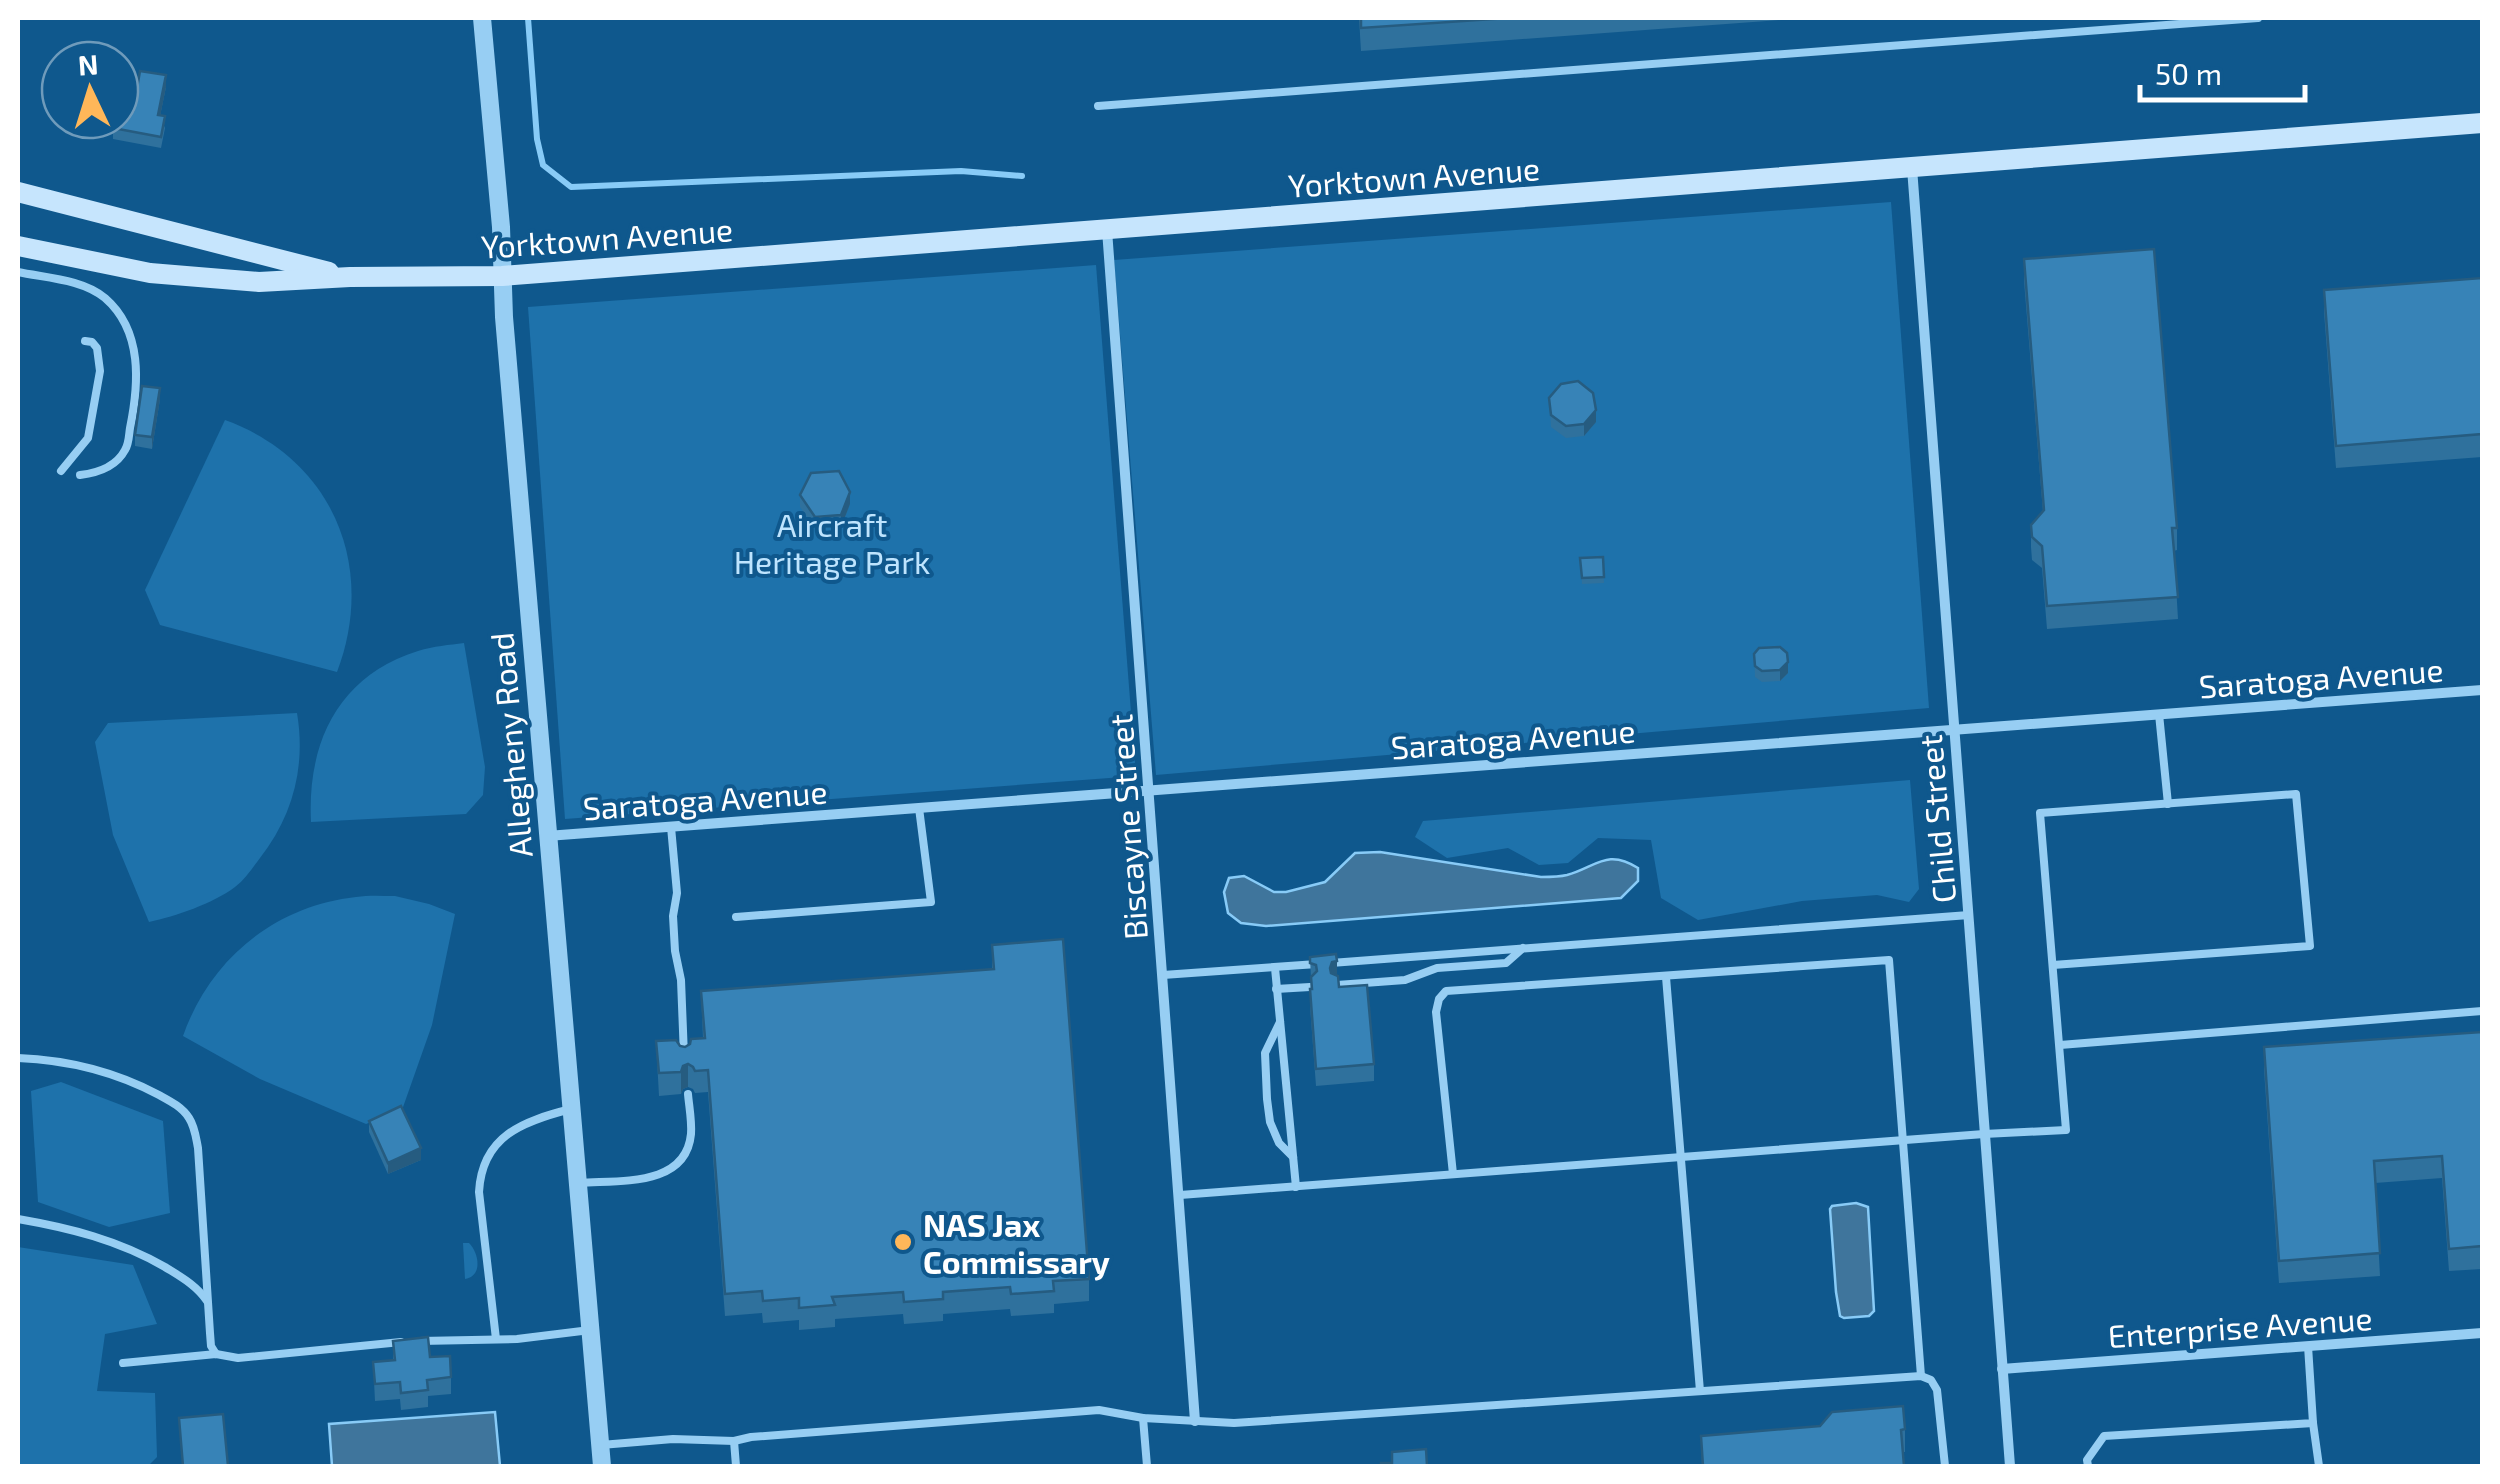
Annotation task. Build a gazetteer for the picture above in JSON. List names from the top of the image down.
{
  "streets": {
    "main road": ["Yorktown Avenue"],
    "street": [
      "Saratoga Avenue",
      "Allegheny Road",
      "Child Street",
      "Biscayne Street",
      "Enterprise Avenue"
    ]
  },
  "crossings": [
    ["Yorktown Avenue", "Allegheny Road"],
    ["Yorktown Avenue", "Child Street"],
    ["Yorktown Avenue", "Biscayne Street"],
    ["Saratoga Avenue", "Allegheny Road"],
    ["Saratoga Avenue", "Child Street"],
    ["Saratoga Avenue", "Biscayne Street"],
    ["Child Street", "Enterprise Avenue"]
  ],
  "parks": ["Aircraft Heritage Park"],
  "places": ["NAS Jax Commissary"],
  "scale_bar": "50 m",
  "north": "top"
}
